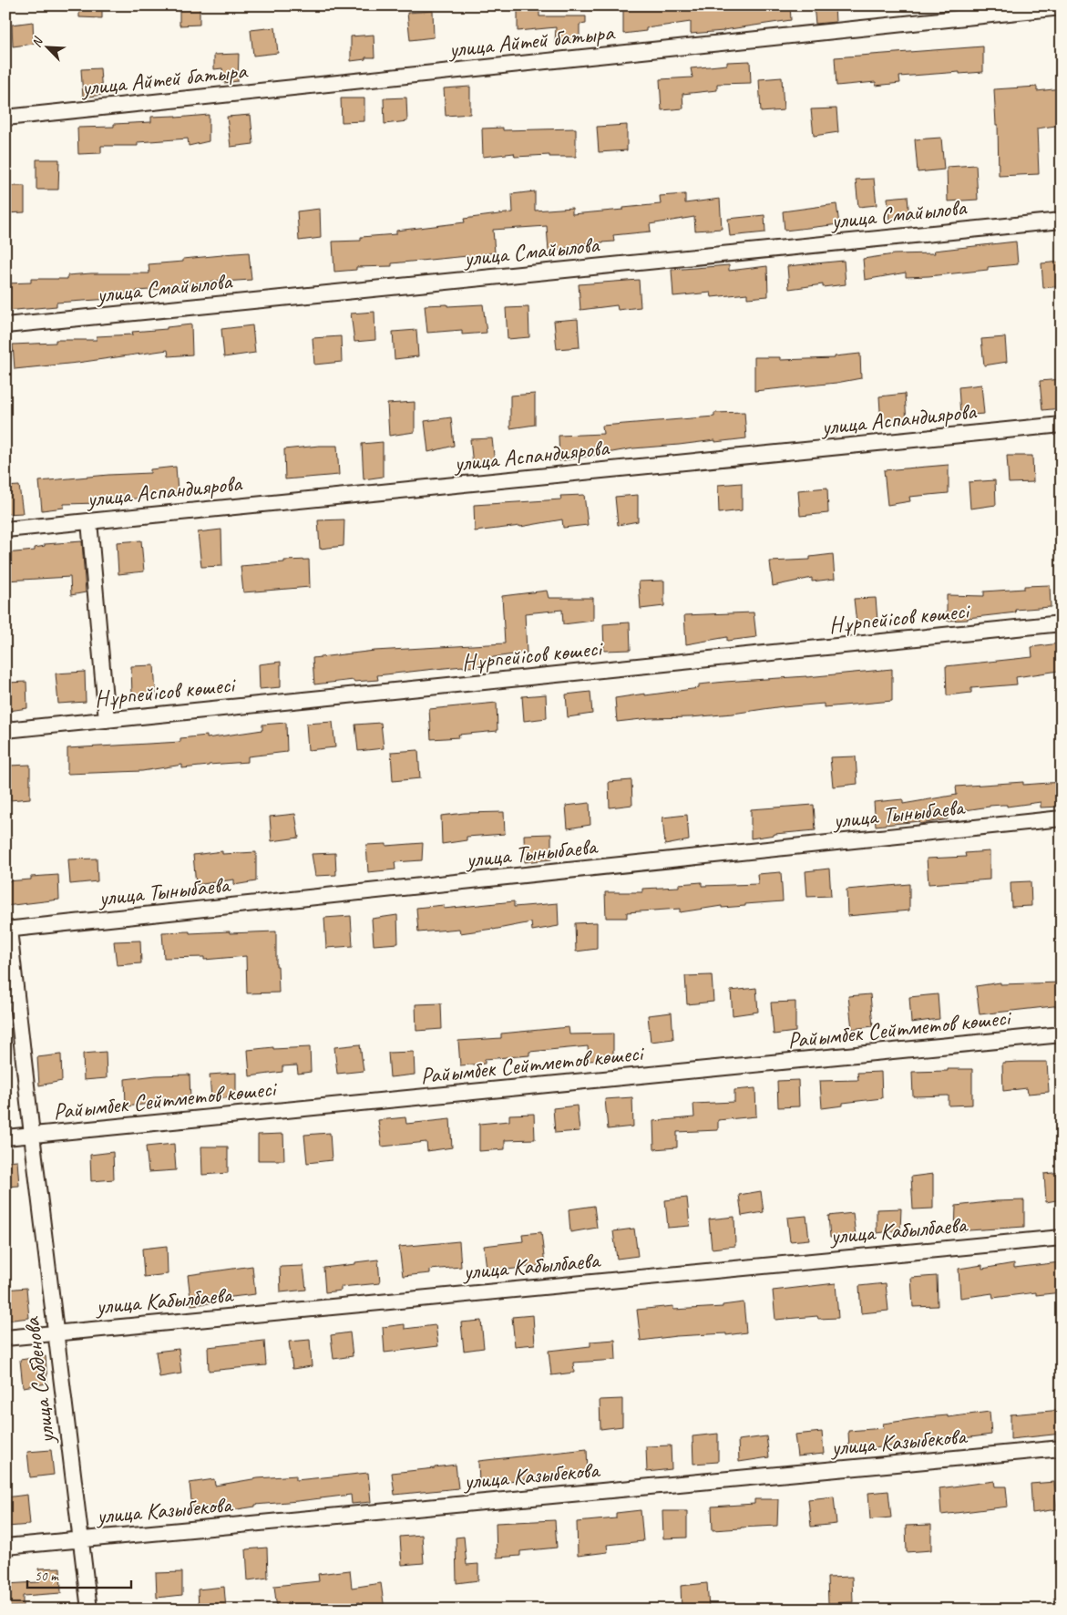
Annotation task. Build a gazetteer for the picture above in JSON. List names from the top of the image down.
{
  "streets": {
    "street": [
      "улица Айтей батыра",
      "улица Смайылова",
      "улица Аспандиярова",
      "Нұрпейісов көшесі",
      "улица Тыныбаева",
      "Райымбек Сейтметов көшесі",
      "улица Кабылбаева",
      "улица Сабденова",
      "улица Казыбекова"
    ]
  },
  "crossings": [
    ["улица Тыныбаева", "улица Сабденова"],
    ["Райымбек Сейтметов көшесі", "улица Сабденова"],
    ["улица Кабылбаева", "улица Сабденова"],
    ["улица Сабденова", "улица Казыбекова"]
  ],
  "scale_bar": "50 m",
  "north": "top left"
}
